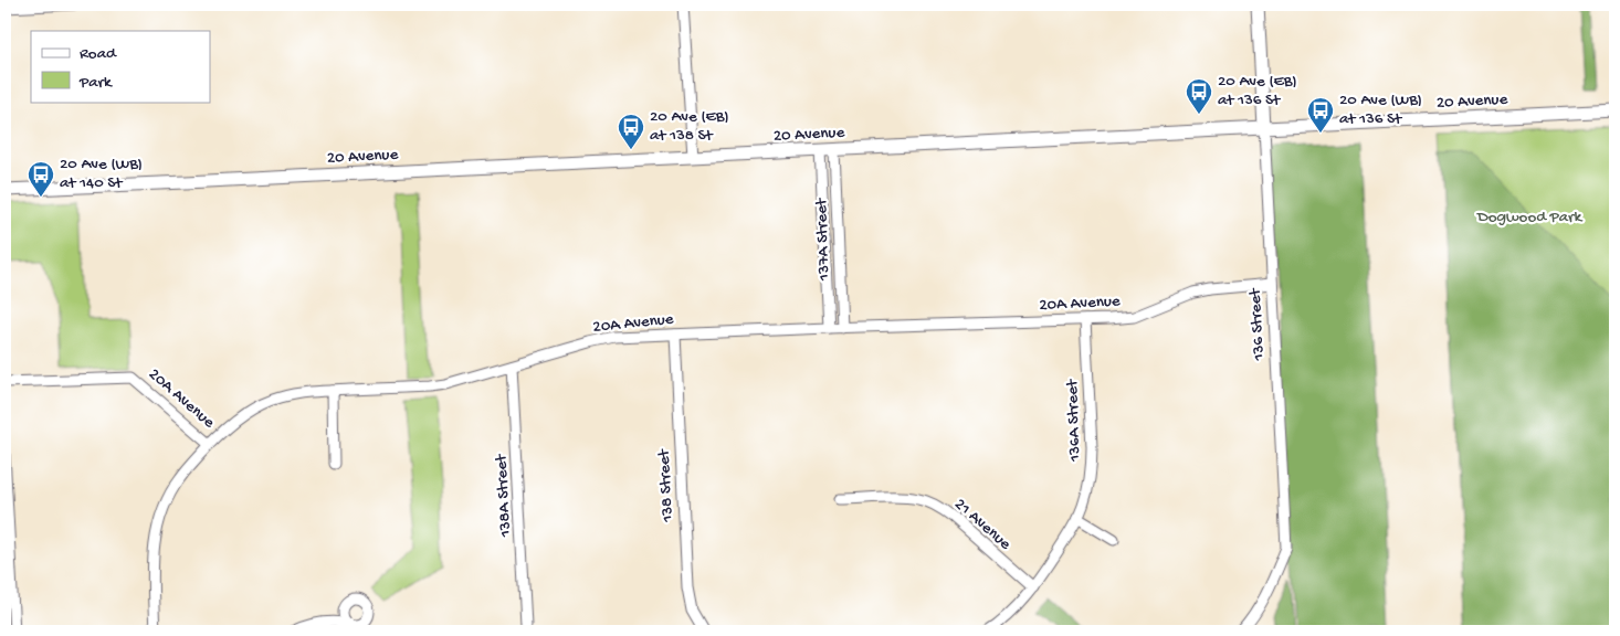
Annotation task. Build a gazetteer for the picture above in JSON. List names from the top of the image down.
{
  "streets": {
    "street": [
      "20 Avenue",
      "137A Street",
      "20A Avenue",
      "136 Street",
      "136A Street",
      "138 Street",
      "138A Street",
      "21 Avenue"
    ]
  },
  "crossings": [
    ["20 Avenue", "137A Street"],
    ["20 Avenue", "136 Street"],
    ["137A Street", "20A Avenue"],
    ["20A Avenue", "136 Street"],
    ["20A Avenue", "136A Street"],
    ["20A Avenue", "138 Street"],
    ["20A Avenue", "138A Street"],
    ["136A Street", "21 Avenue"]
  ],
  "parks": ["Dogwood Park"],
  "places": {
    "bus stop": [
      "20 Ave (EB) at 136 St",
      "20 Ave (WB) at 136 St",
      "20 Ave (EB) at 138 St",
      "20 Ave (WB) at 140 St"
    ]
  },
  "legend": ["Road", "Park"]
}
